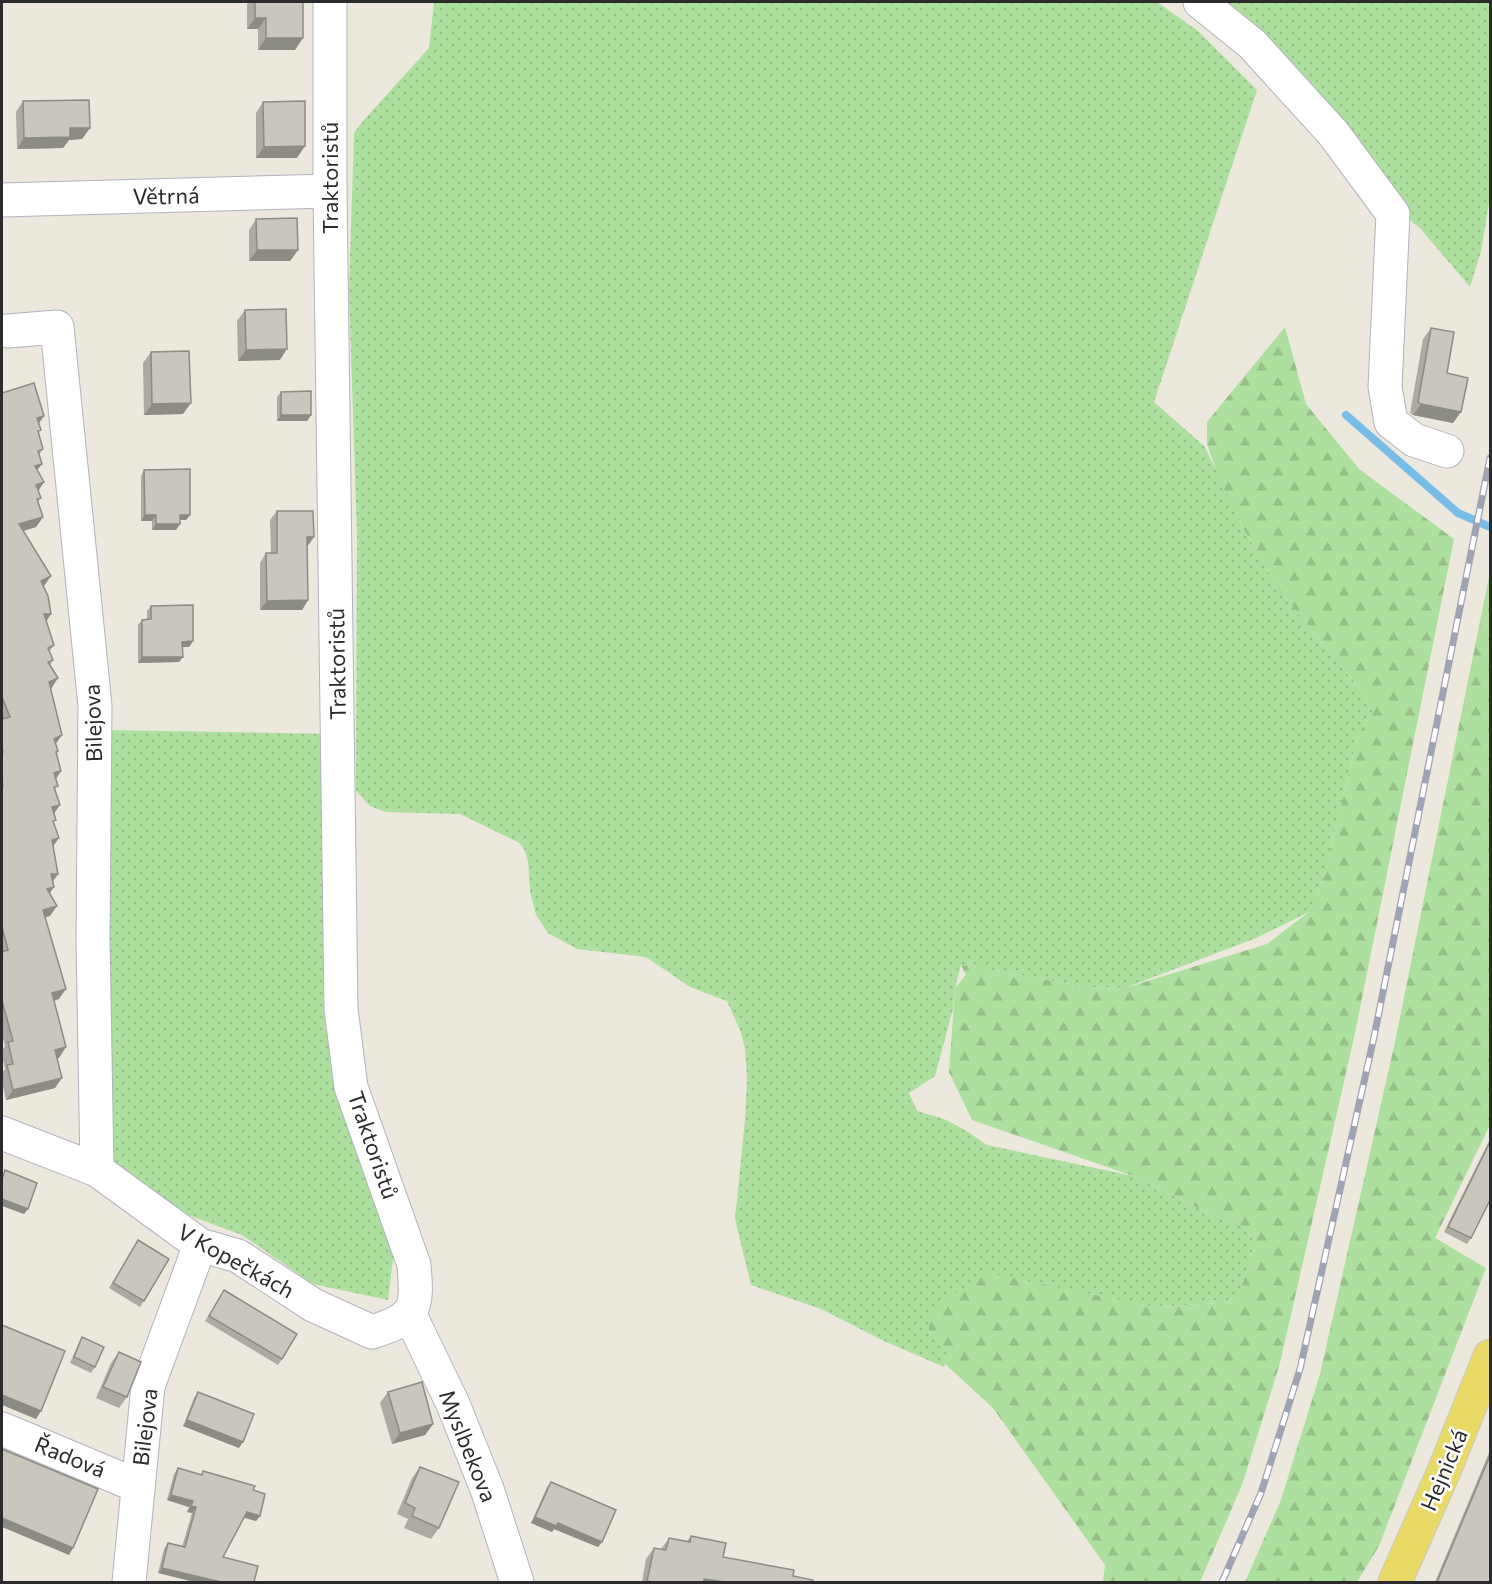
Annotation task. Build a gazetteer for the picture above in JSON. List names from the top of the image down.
{
  "streets": {
    "main road": ["Hejnická"],
    "street": [
      "Traktoristů",
      "Větrná",
      "Bilejova",
      "V Kopečkách",
      "Myslbekova",
      "Řadová"
    ]
  },
  "crossings": [
    ["Traktoristů", "Větrná"],
    ["Traktoristů", "V Kopečkách"],
    ["Traktoristů", "Myslbekova"],
    ["Bilejova", "V Kopečkách"],
    ["Bilejova", "Řadová"],
    ["V Kopečkách", "Myslbekova"]
  ]
}
